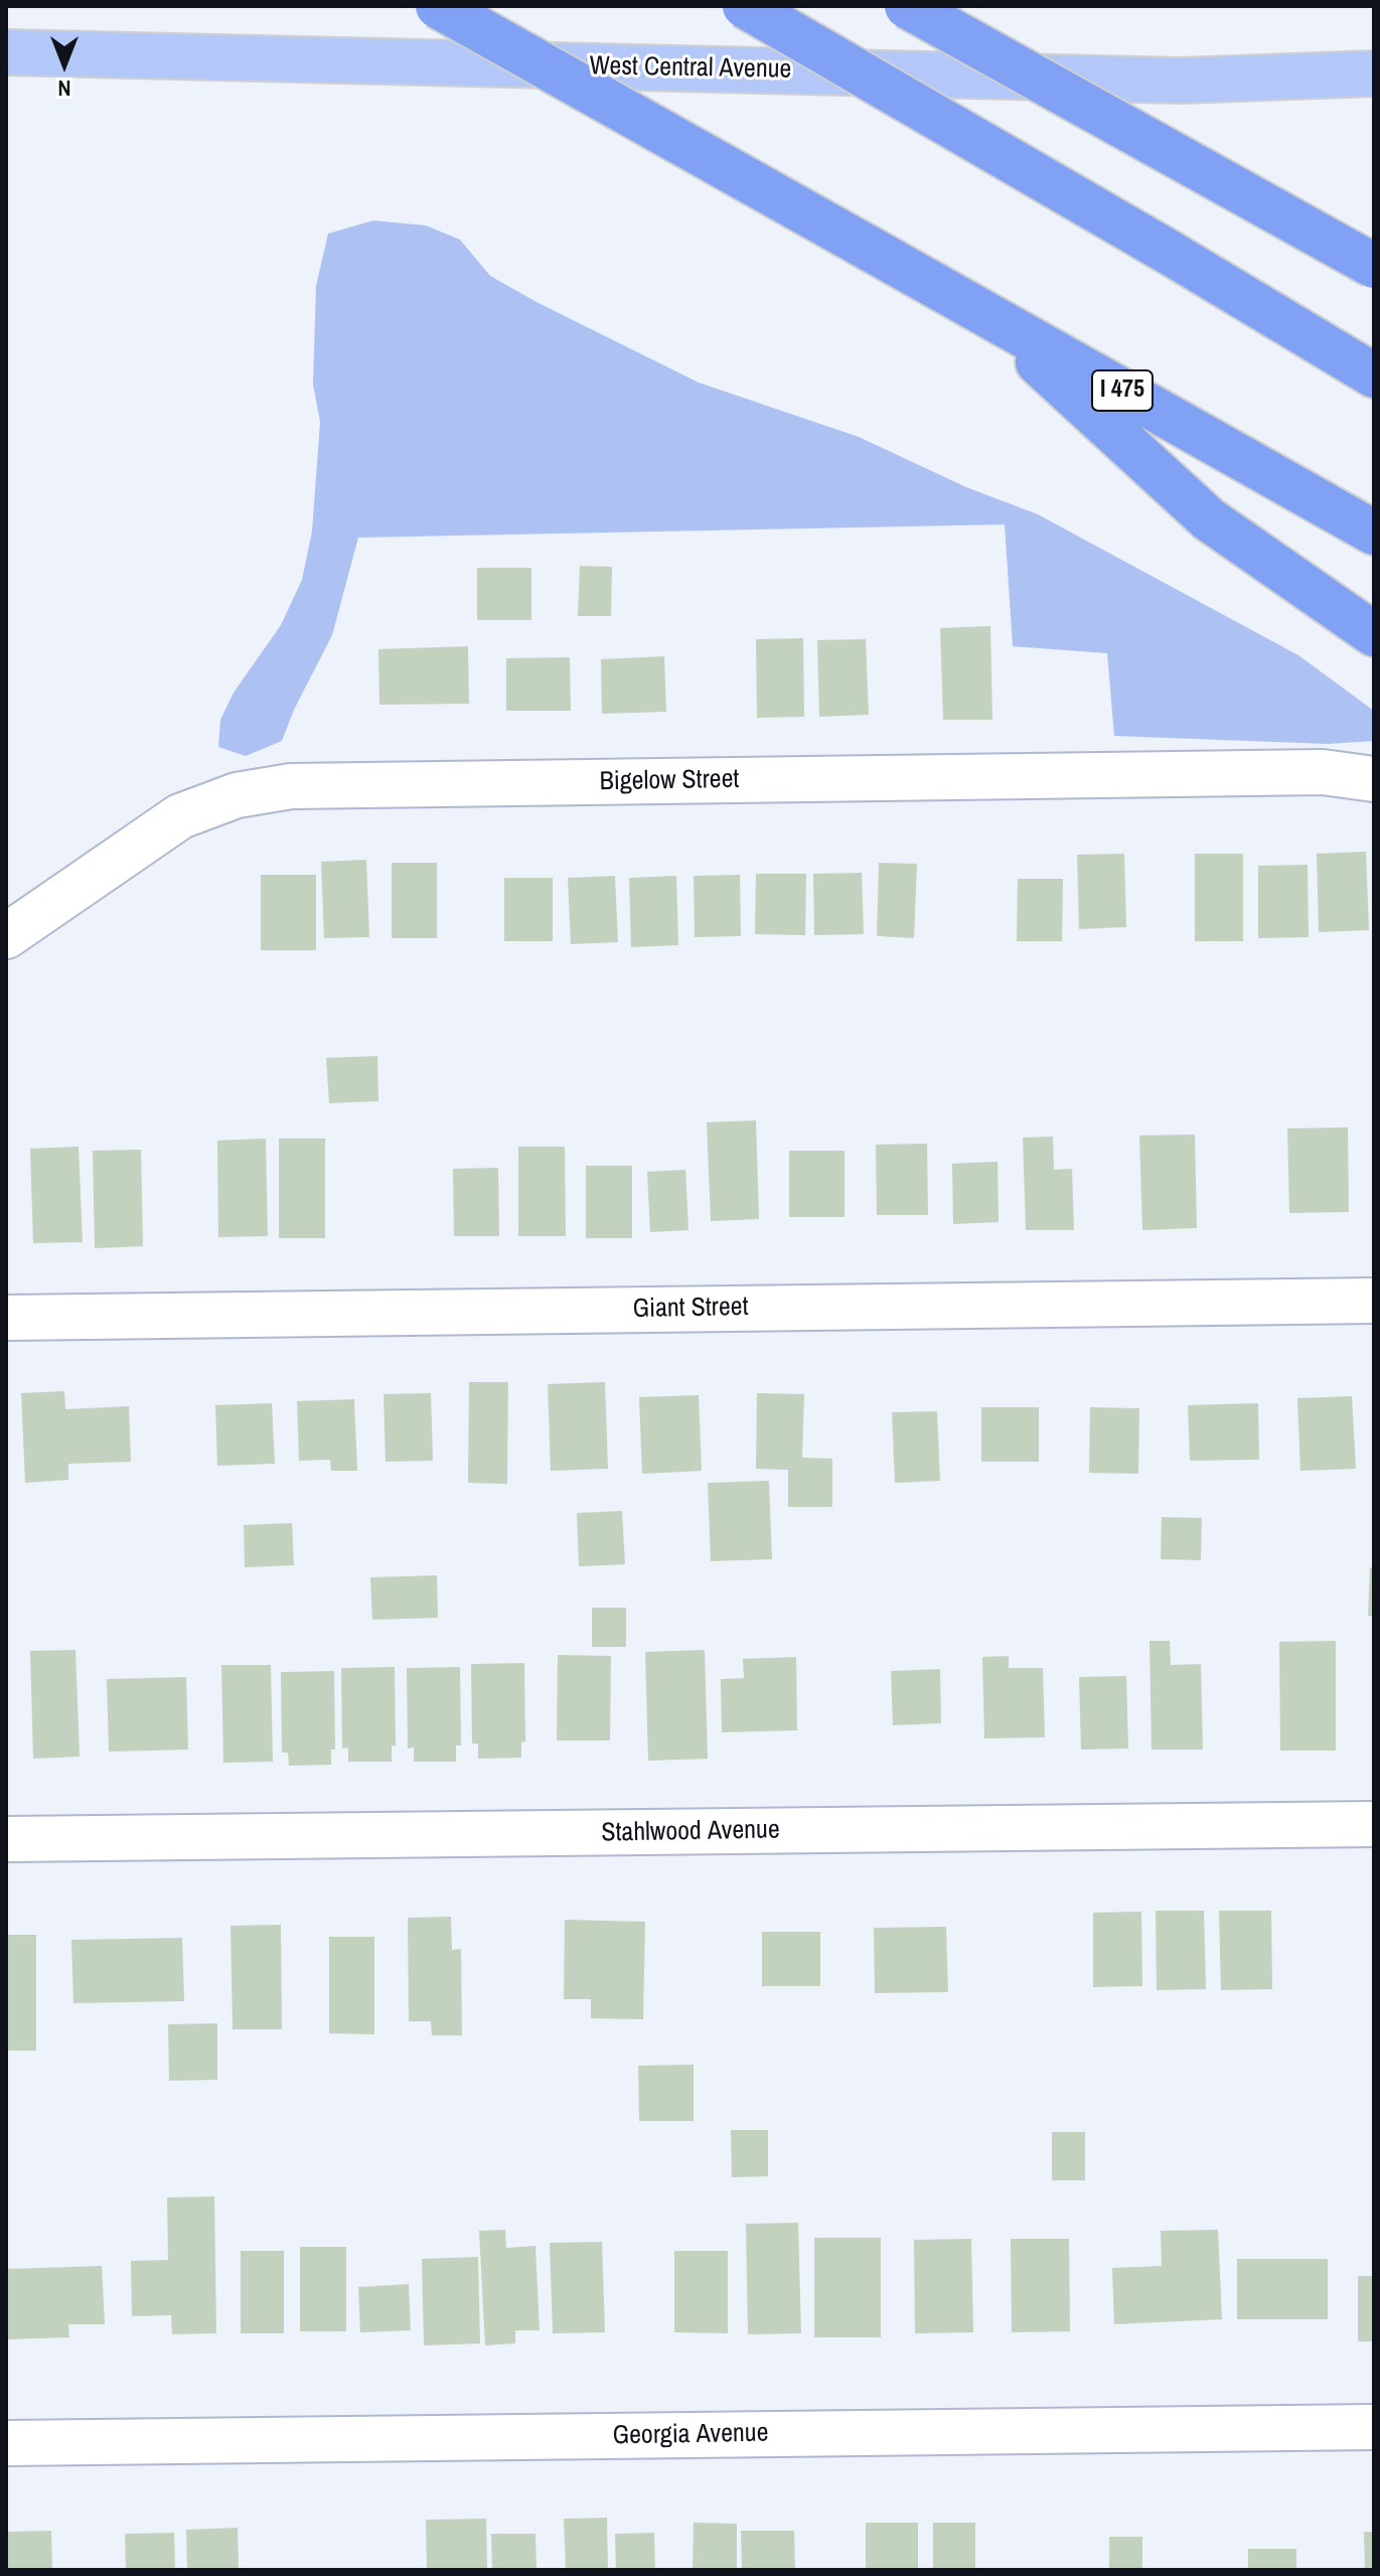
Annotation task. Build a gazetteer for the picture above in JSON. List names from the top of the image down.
{
  "streets": {
    "highway": ["I 475"],
    "main road": ["West Central Avenue"],
    "street": [
      "Bigelow Street",
      "Giant Street",
      "Stahlwood Avenue",
      "Georgia Avenue"
    ]
  },
  "north": "bottom"
}
